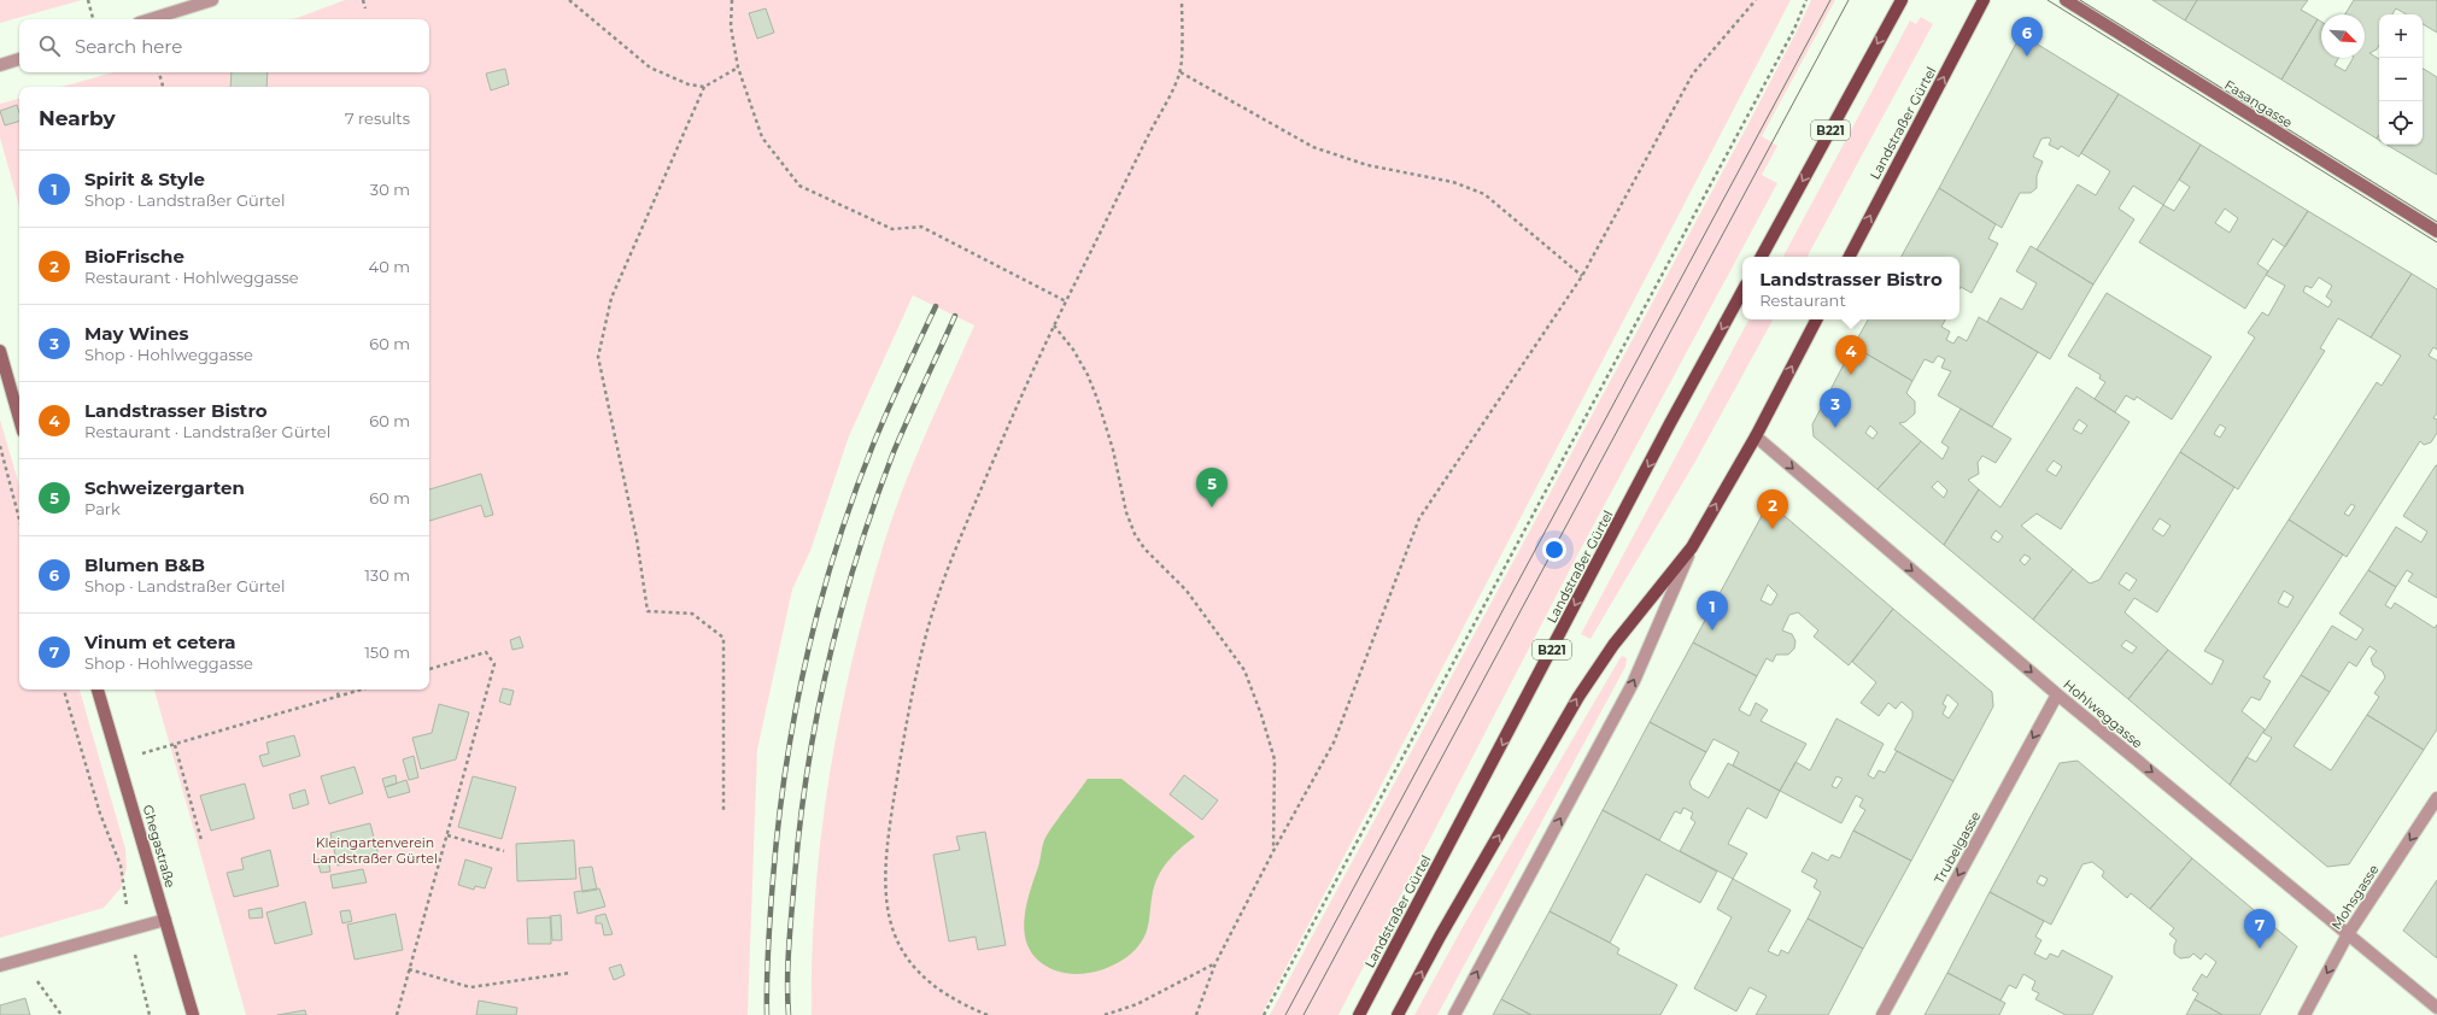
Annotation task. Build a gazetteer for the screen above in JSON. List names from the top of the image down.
{
  "streets": {
    "main road": [
      "Fasangasse",
      "Landstraßer Gürtel",
      "B221",
      "Ghegastraße"
    ],
    "street": ["Hohlweggasse", "Trubelgasse", "Mohsgasse"]
  },
  "crossings": [
    ["Hohlweggasse", "Trubelgasse"],
    ["Hohlweggasse", "Mohsgasse"]
  ],
  "one_way": ["Hohlweggasse", "Trubelgasse", "Mohsgasse"],
  "parks": ["Kleingartenverein Landstraßer Gürtel"],
  "north": "bottom right",
  "page": {
    "map_buttons": ["+", "−"],
    "pins": [
      "6",
      "4",
      "3",
      "5",
      "2",
      "1",
      "7"
    ],
    "search": "Search here",
    "heading": ["Nearby", "7 results"],
    "list": [
      {
        "mark": "1",
        "name": "Spirit & Style",
        "note": "Shop · Landstraßer Gürtel",
        "value": "30 m"
      },
      {
        "mark": "2",
        "name": "BioFrische",
        "note": "Restaurant · Hohlweggasse",
        "value": "40 m"
      },
      {
        "mark": "3",
        "name": "May Wines",
        "note": "Shop · Hohlweggasse",
        "value": "60 m"
      },
      {
        "mark": "4",
        "name": "Landstrasser Bistro",
        "note": "Restaurant · Landstraßer Gürtel",
        "value": "60 m"
      },
      {
        "mark": "5",
        "name": "Schweizergarten",
        "note": "Park",
        "value": "60 m"
      },
      {
        "mark": "6",
        "name": "Blumen B&B",
        "note": "Shop · Landstraßer Gürtel",
        "value": "130 m"
      },
      {
        "mark": "7",
        "name": "Vinum et cetera",
        "note": "Shop · Hohlweggasse",
        "value": "150 m"
      }
    ],
    "popup": ["Landstrasser Bistro", "Restaurant"]
  }
}
